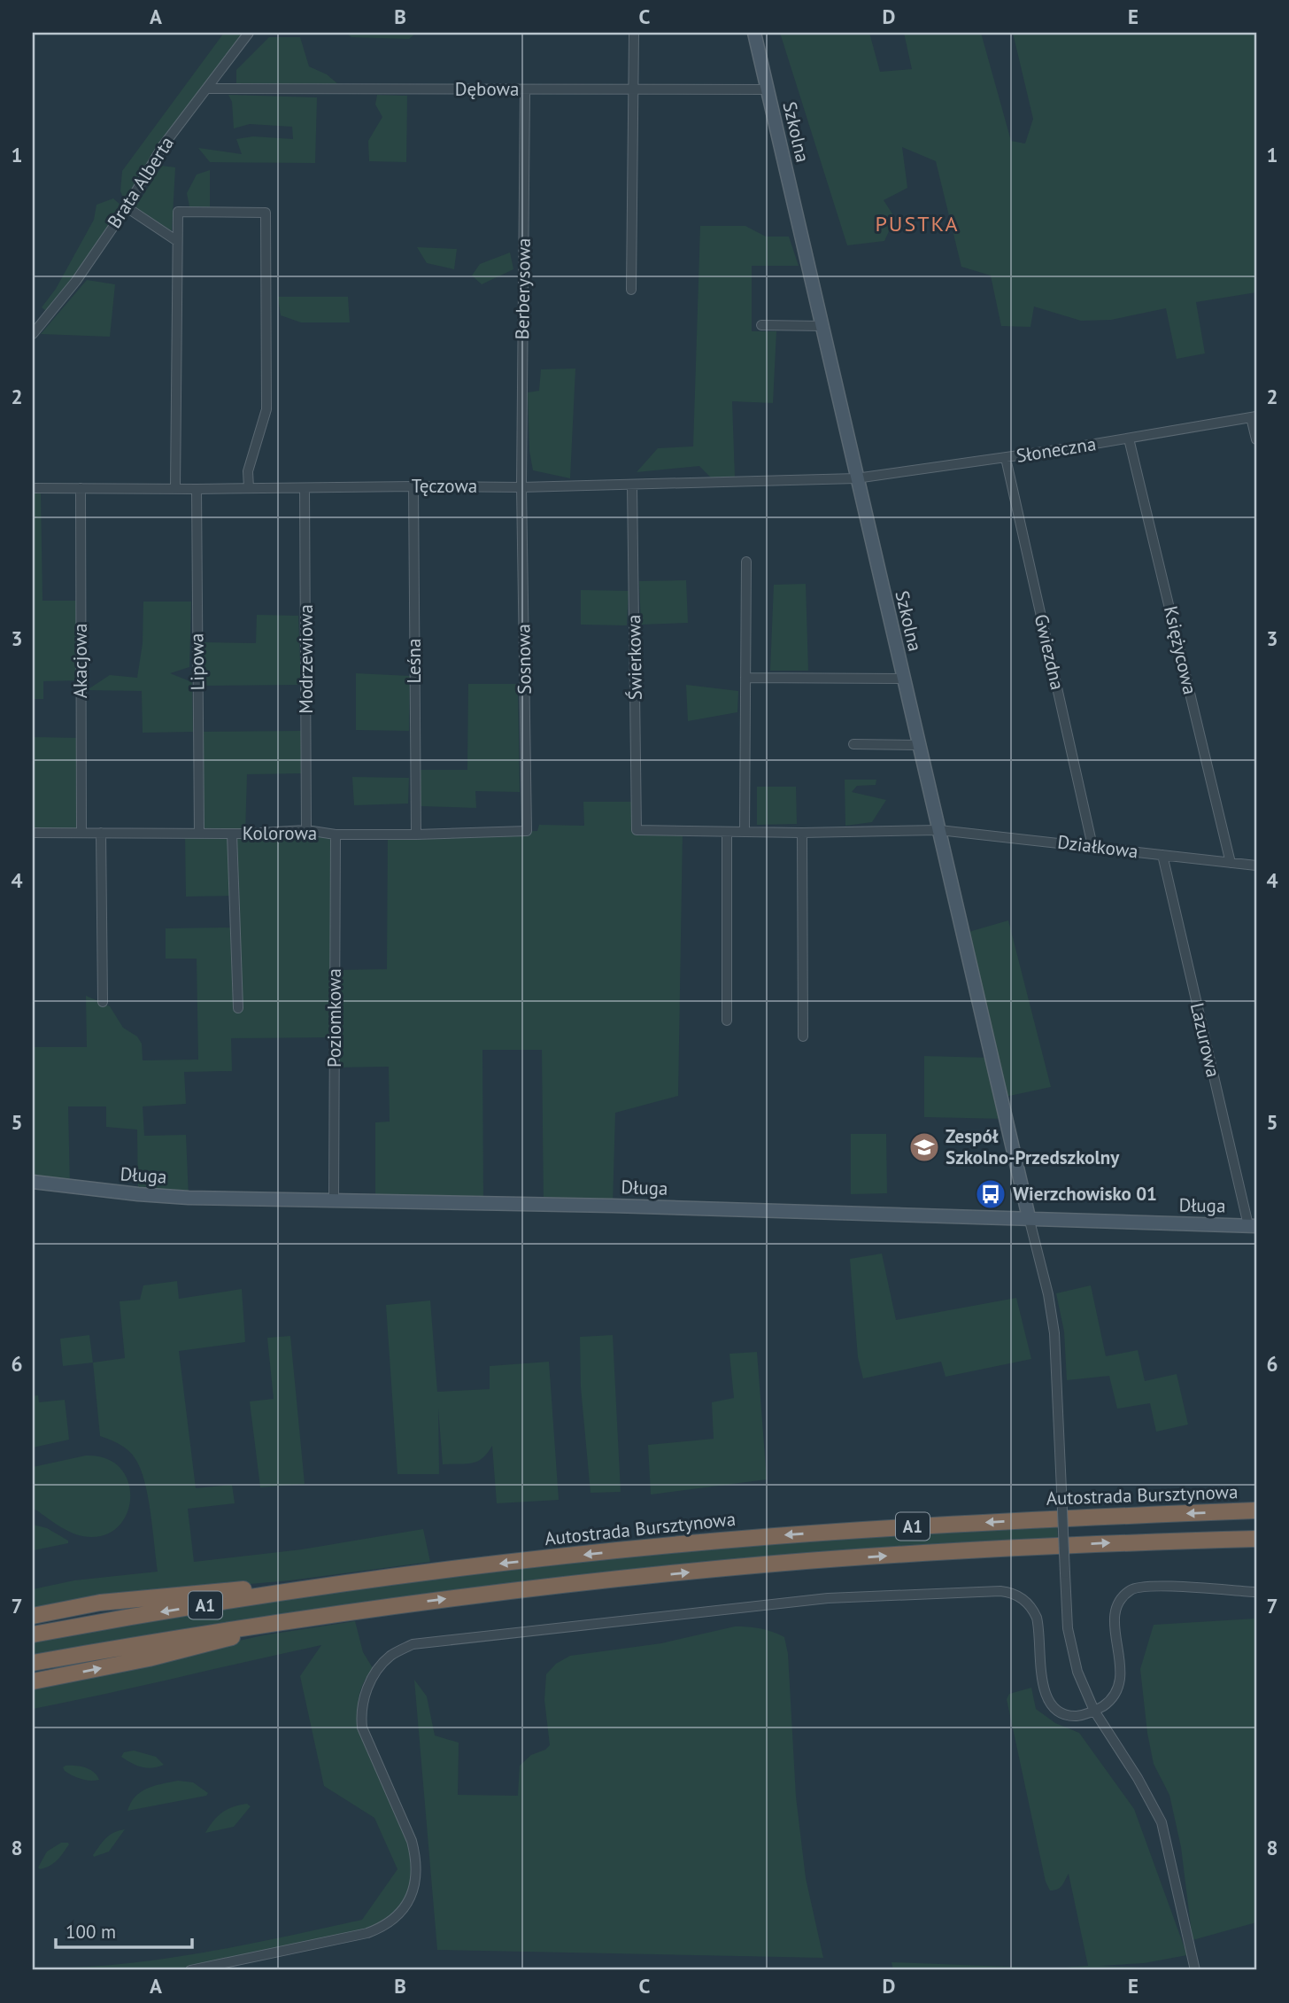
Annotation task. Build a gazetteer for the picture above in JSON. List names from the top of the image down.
{
  "streets": {
    "highway": ["Autostrada Bursztynowa", "A1"],
    "street": [
      "Dębowa",
      "Szkolna",
      "Brata Alberta",
      "Berberysowa",
      "Słoneczna",
      "Tęczowa",
      "Księżycowa",
      "Gwiezdna",
      "Świerkowa",
      "Modrzewiowa",
      "Sosnowa",
      "Akacjowa",
      "Leśna",
      "Lipowa",
      "Kolorowa",
      "Działkowa",
      "Poziomkowa",
      "Lazurowa",
      "Długa"
    ]
  },
  "crossings": [
    ["Dębowa", "Szkolna"],
    ["Dębowa", "Brata Alberta"],
    ["Dębowa", "Berberysowa"],
    ["Szkolna", "Słoneczna"],
    ["Szkolna", "Tęczowa"],
    ["Szkolna", "Działkowa"],
    ["Szkolna", "Długa"],
    ["Berberysowa", "Tęczowa"],
    ["Berberysowa", "Sosnowa"],
    ["Słoneczna", "Tęczowa"],
    ["Słoneczna", "Księżycowa"],
    ["Słoneczna", "Gwiezdna"],
    ["Tęczowa", "Świerkowa"],
    ["Tęczowa", "Modrzewiowa"],
    ["Tęczowa", "Sosnowa"],
    ["Tęczowa", "Akacjowa"],
    ["Tęczowa", "Leśna"],
    ["Tęczowa", "Lipowa"],
    ["Księżycowa", "Działkowa"],
    ["Gwiezdna", "Działkowa"],
    ["Świerkowa", "Działkowa"],
    ["Modrzewiowa", "Kolorowa"],
    ["Sosnowa", "Kolorowa"],
    ["Akacjowa", "Kolorowa"],
    ["Leśna", "Kolorowa"],
    ["Lipowa", "Kolorowa"],
    ["Kolorowa", "Poziomkowa"],
    ["Działkowa", "Lazurowa"],
    ["Poziomkowa", "Długa"],
    ["Lazurowa", "Długa"]
  ],
  "districts": ["PUSTKA"],
  "places": {
    "school or university": ["Zespół Szkolno-Przedszkolny"],
    "bus stop": ["Wierzchowisko 01"]
  },
  "scale_bar": "100 m",
  "grid": {
    "columns": [
      "A",
      "B",
      "C",
      "D",
      "E"
    ],
    "rows": [
      "1",
      "2",
      "3",
      "4",
      "5",
      "6",
      "7",
      "8"
    ]
  }
}
